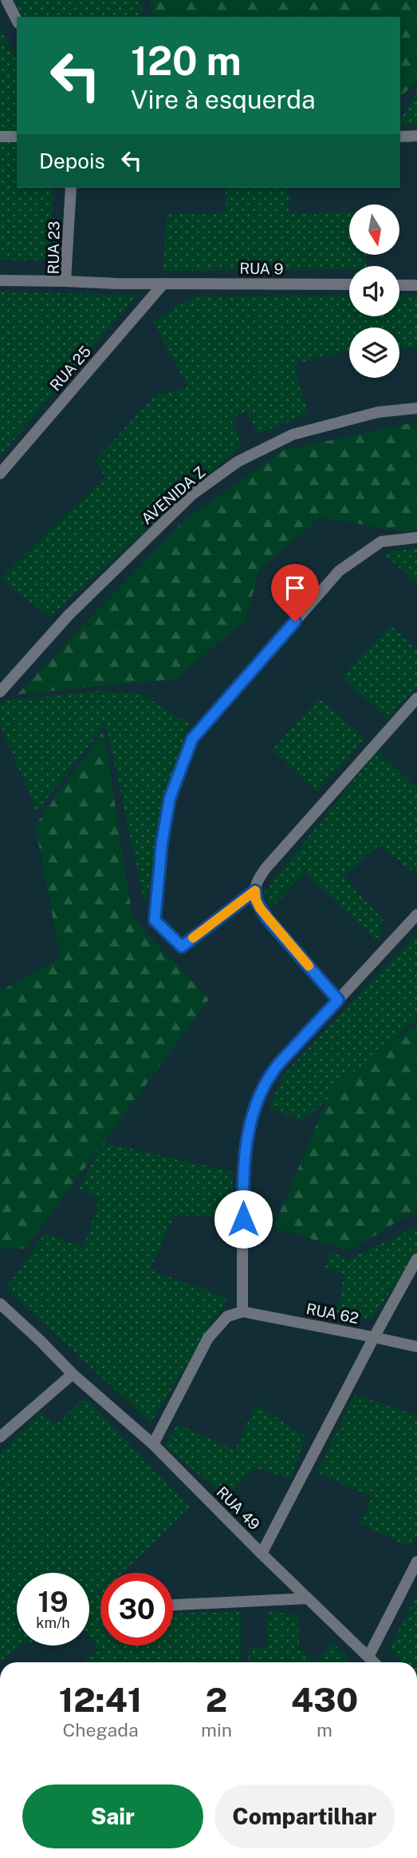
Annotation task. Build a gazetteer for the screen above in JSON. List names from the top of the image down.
{
  "streets": {
    "street": [
      "RUA 23",
      "RUA 9",
      "RUA 25",
      "AVENIDA Z",
      "RUA 62",
      "RUA 49"
    ]
  },
  "crossings": [
    ["RUA 23", "RUA 9"],
    ["RUA 23", "RUA 25"],
    ["RUA 9", "RUA 25"]
  ],
  "north": "bottom",
  "page": {
    "turn": ["120 m", "Vire à esquerda"],
    "then": "Depois",
    "speed": "19 km/h",
    "limit": "30",
    "eta": [
      "12:41",
      "Chegada",
      "2",
      "min",
      "430",
      "m"
    ],
    "buttons": ["Sair", "Compartilhar"]
  }
}
